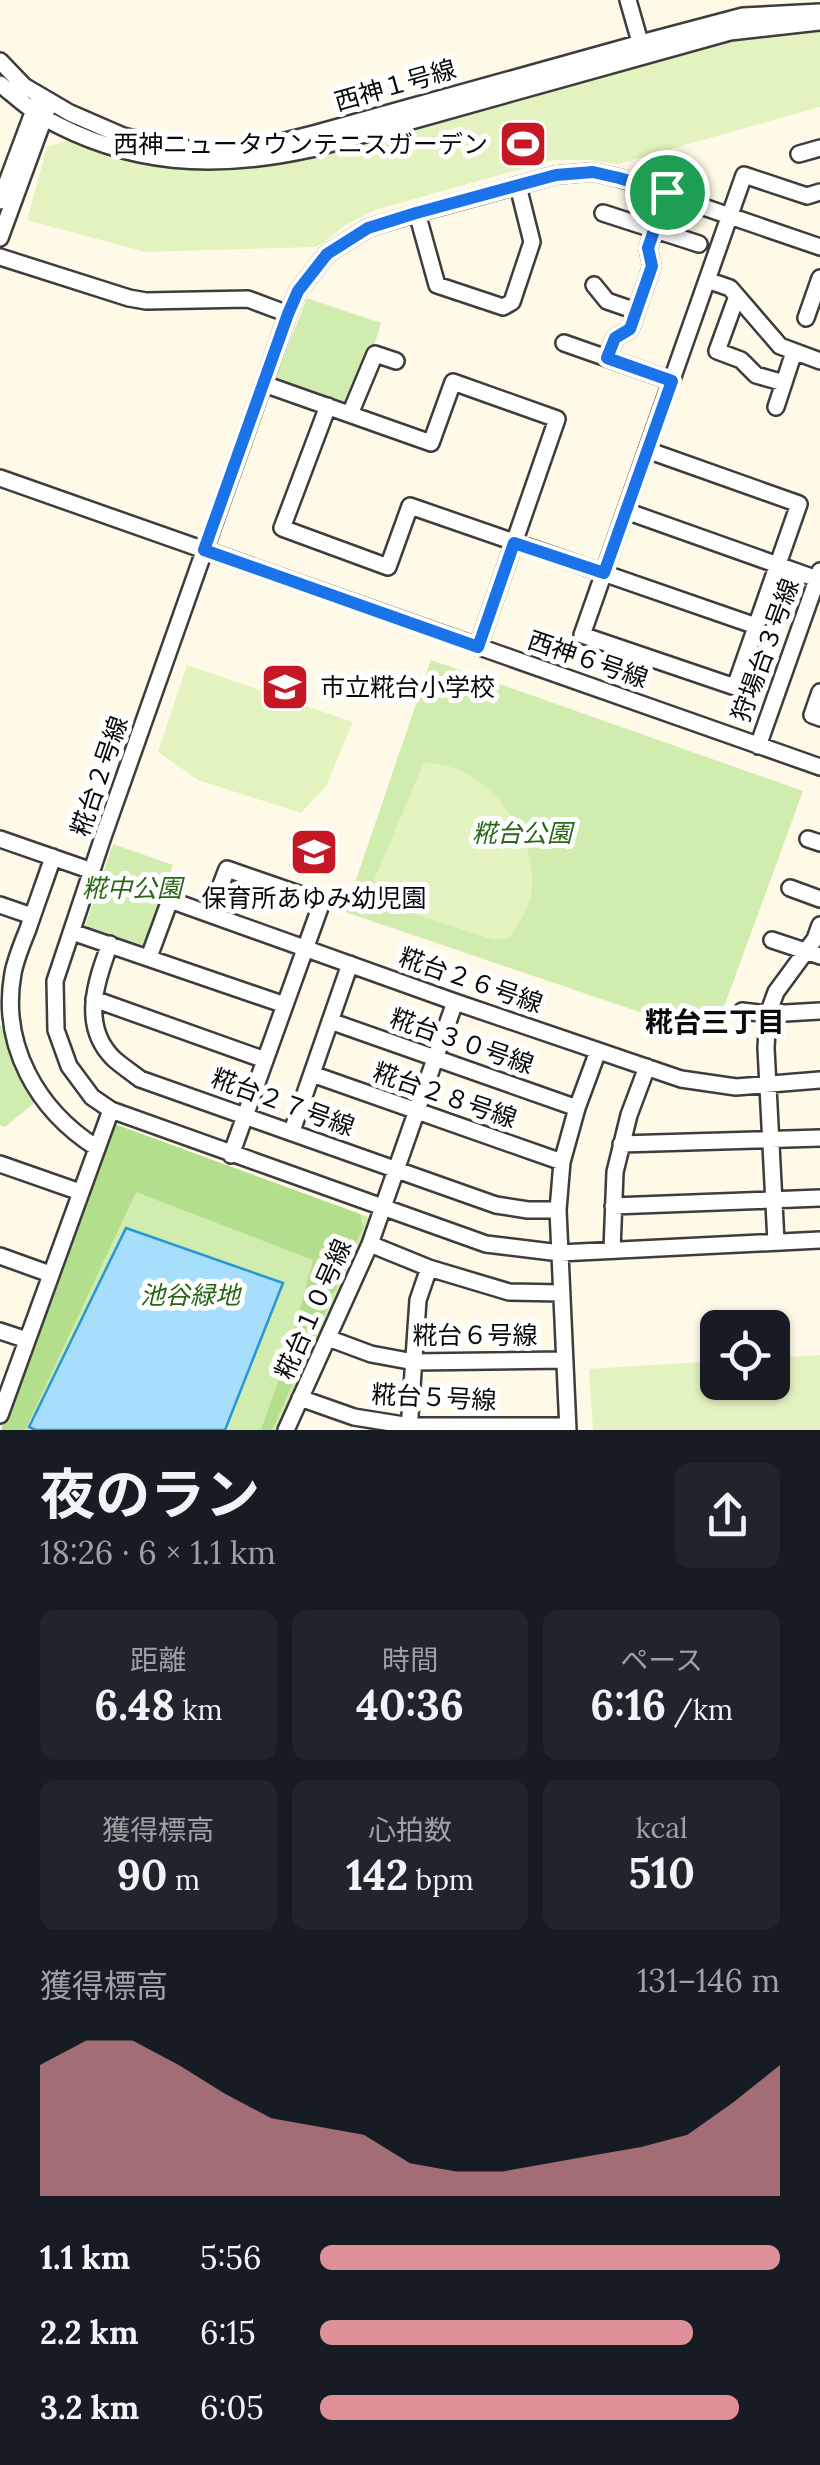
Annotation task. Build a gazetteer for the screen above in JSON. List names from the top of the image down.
{
  "streets": {
    "street": [
      "西神１号線",
      "狩場台３号線",
      "西神６号線",
      "糀台２号線",
      "糀台２６号線",
      "糀台３０号線",
      "糀台２８号線",
      "糀台２７号線",
      "糀台１０号線",
      "糀台６号線",
      "糀台５号線"
    ]
  },
  "crossings": [
    ["狩場台３号線", "西神６号線"],
    ["西神６号線", "糀台２号線"],
    ["糀台２号線", "糀台１０号線"],
    ["糀台２６号線", "糀台１０号線"],
    ["糀台３０号線", "糀台１０号線"],
    ["糀台２８号線", "糀台１０号線"],
    ["糀台２７号線", "糀台１０号線"],
    ["糀台１０号線", "糀台６号線"],
    ["糀台１０号線", "糀台５号線"]
  ],
  "districts": ["糀台三丁目"],
  "parks": ["糀台公園", "糀中公園", "池谷緑地"],
  "places": {
    "sports": ["西神ニュータウンテニスガーデン"],
    "school or university": ["市立糀台小学校", "保育所あゆみ幼児園"]
  },
  "page": {
    "heading": ["夜のラン", "18:26 · 6 × 1.1 km"],
    "stats": [
      ["距離", "6.48 km"],
      ["時間", "40:36"],
      ["ペース", "6:16 /km"],
      ["獲得標高", "90 m"],
      ["心拍数", "142 bpm"],
      ["kcal", "510"]
    ],
    "chart": ["獲得標高", "131–146 m"],
    "list": [
      {
        "name": "1.1 km",
        "note": "5:56"
      },
      {
        "name": "2.2 km",
        "note": "6:15"
      },
      {
        "name": "3.2 km",
        "note": "6:05"
      }
    ]
  }
}
